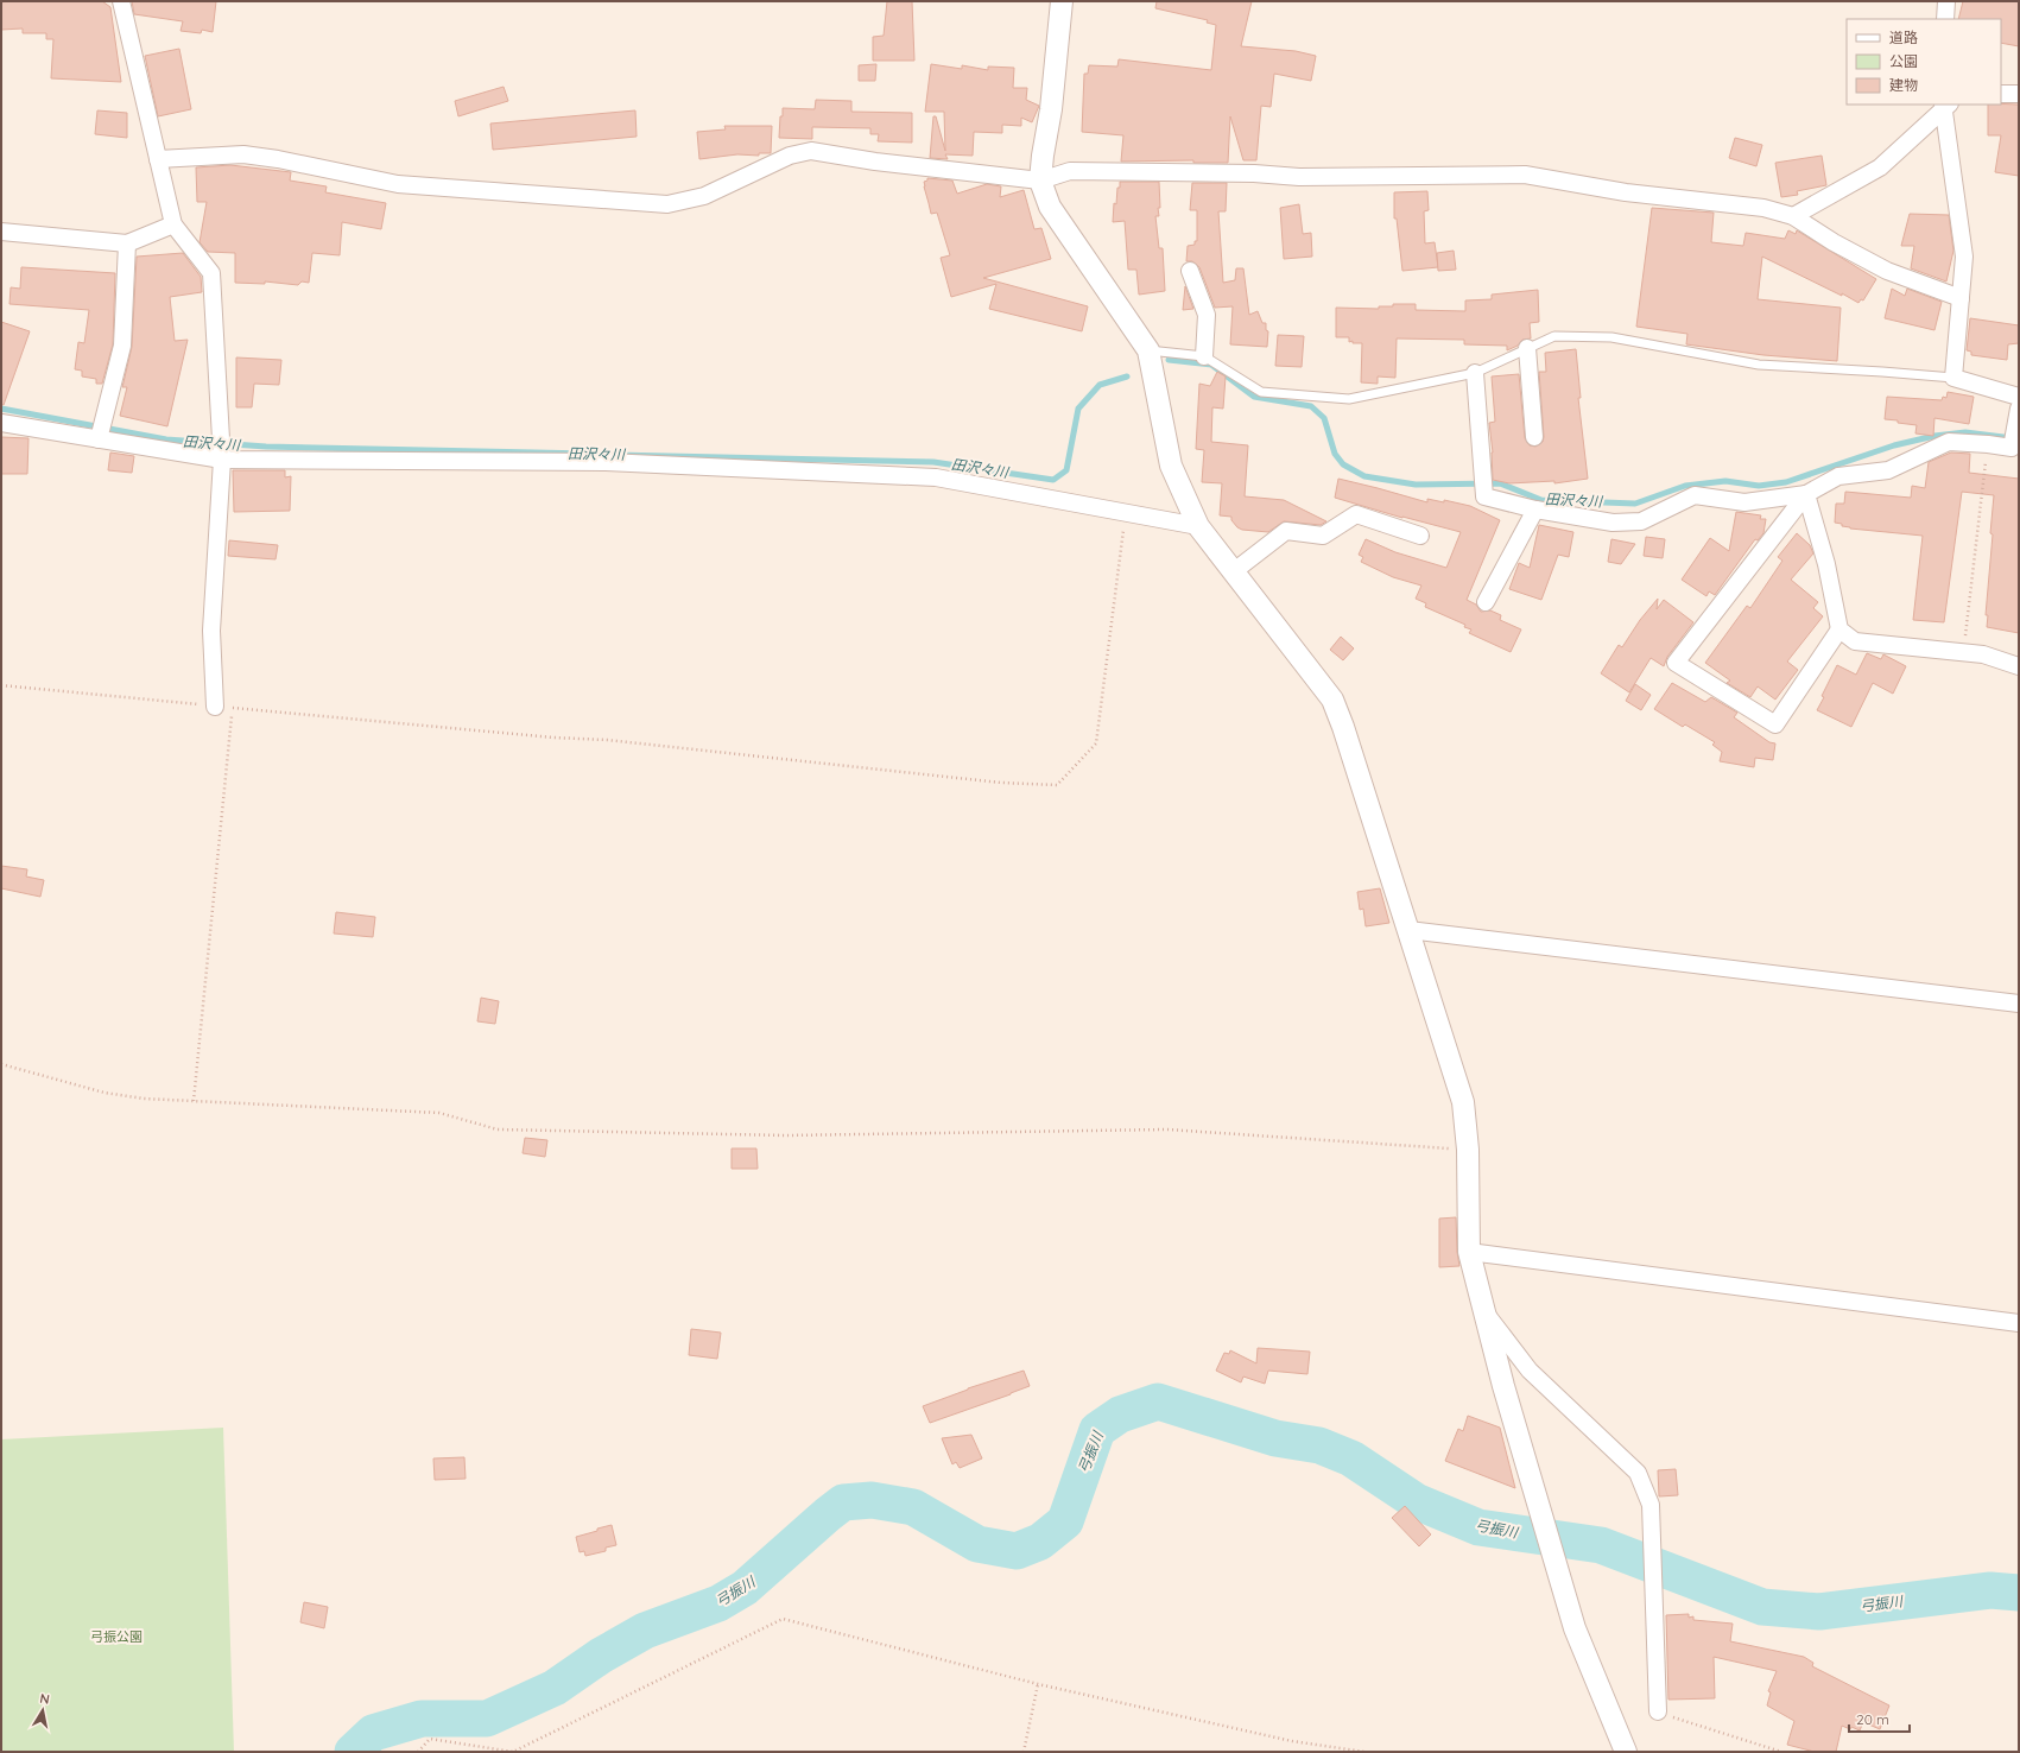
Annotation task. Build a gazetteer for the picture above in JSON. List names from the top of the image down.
{
  "water": ["田沢々川", "弓振川"],
  "parks": ["弓振公園"],
  "legend": ["道路", "公園", "建物"],
  "scale_bar": "20 m",
  "north": "top"
}
